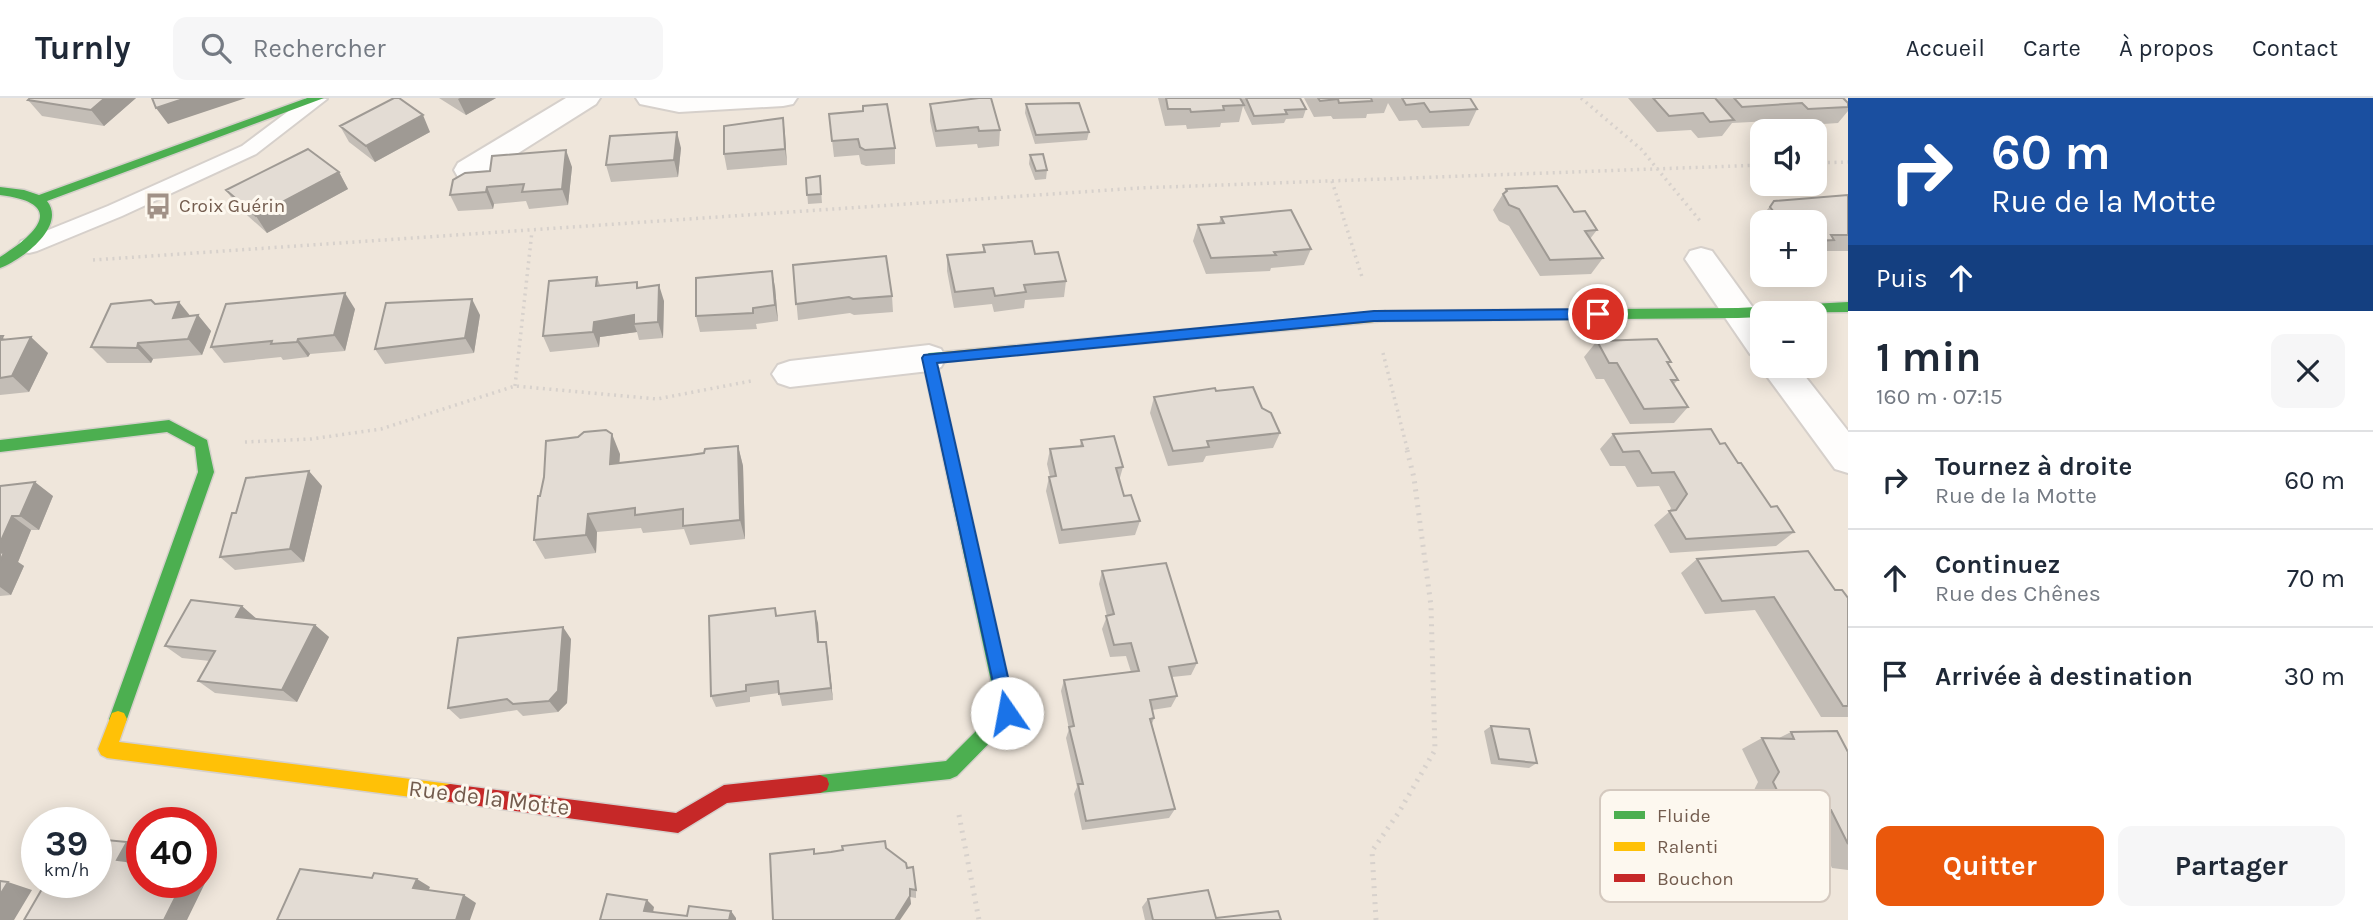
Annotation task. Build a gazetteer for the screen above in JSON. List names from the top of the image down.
{
  "streets": {
    "street": ["Rue de la Motte"]
  },
  "places": {
    "bus stop": ["Croix Guérin"]
  },
  "legend": ["Fluide", "Ralenti", "Bouchon"],
  "page": {
    "header": "Turnly",
    "search": "Rechercher",
    "nav": [
      "Accueil",
      "Carte",
      "À propos",
      "Contact"
    ],
    "turn": ["60 m", "Rue de la Motte"],
    "map_buttons": ["+", "−"],
    "then": "Puis",
    "heading": ["1 min", "160 m · 07:15"],
    "list": [
      {
        "name": "Tournez à droite",
        "note": "Rue de la Motte",
        "value": "60 m"
      },
      {
        "name": "Continuez",
        "note": "Rue des Chênes",
        "value": "70 m"
      },
      {
        "name": "Arrivée à destination",
        "value": "30 m"
      }
    ],
    "speed": "39 km/h",
    "limit": "40",
    "buttons": ["Quitter", "Partager"]
  }
}
